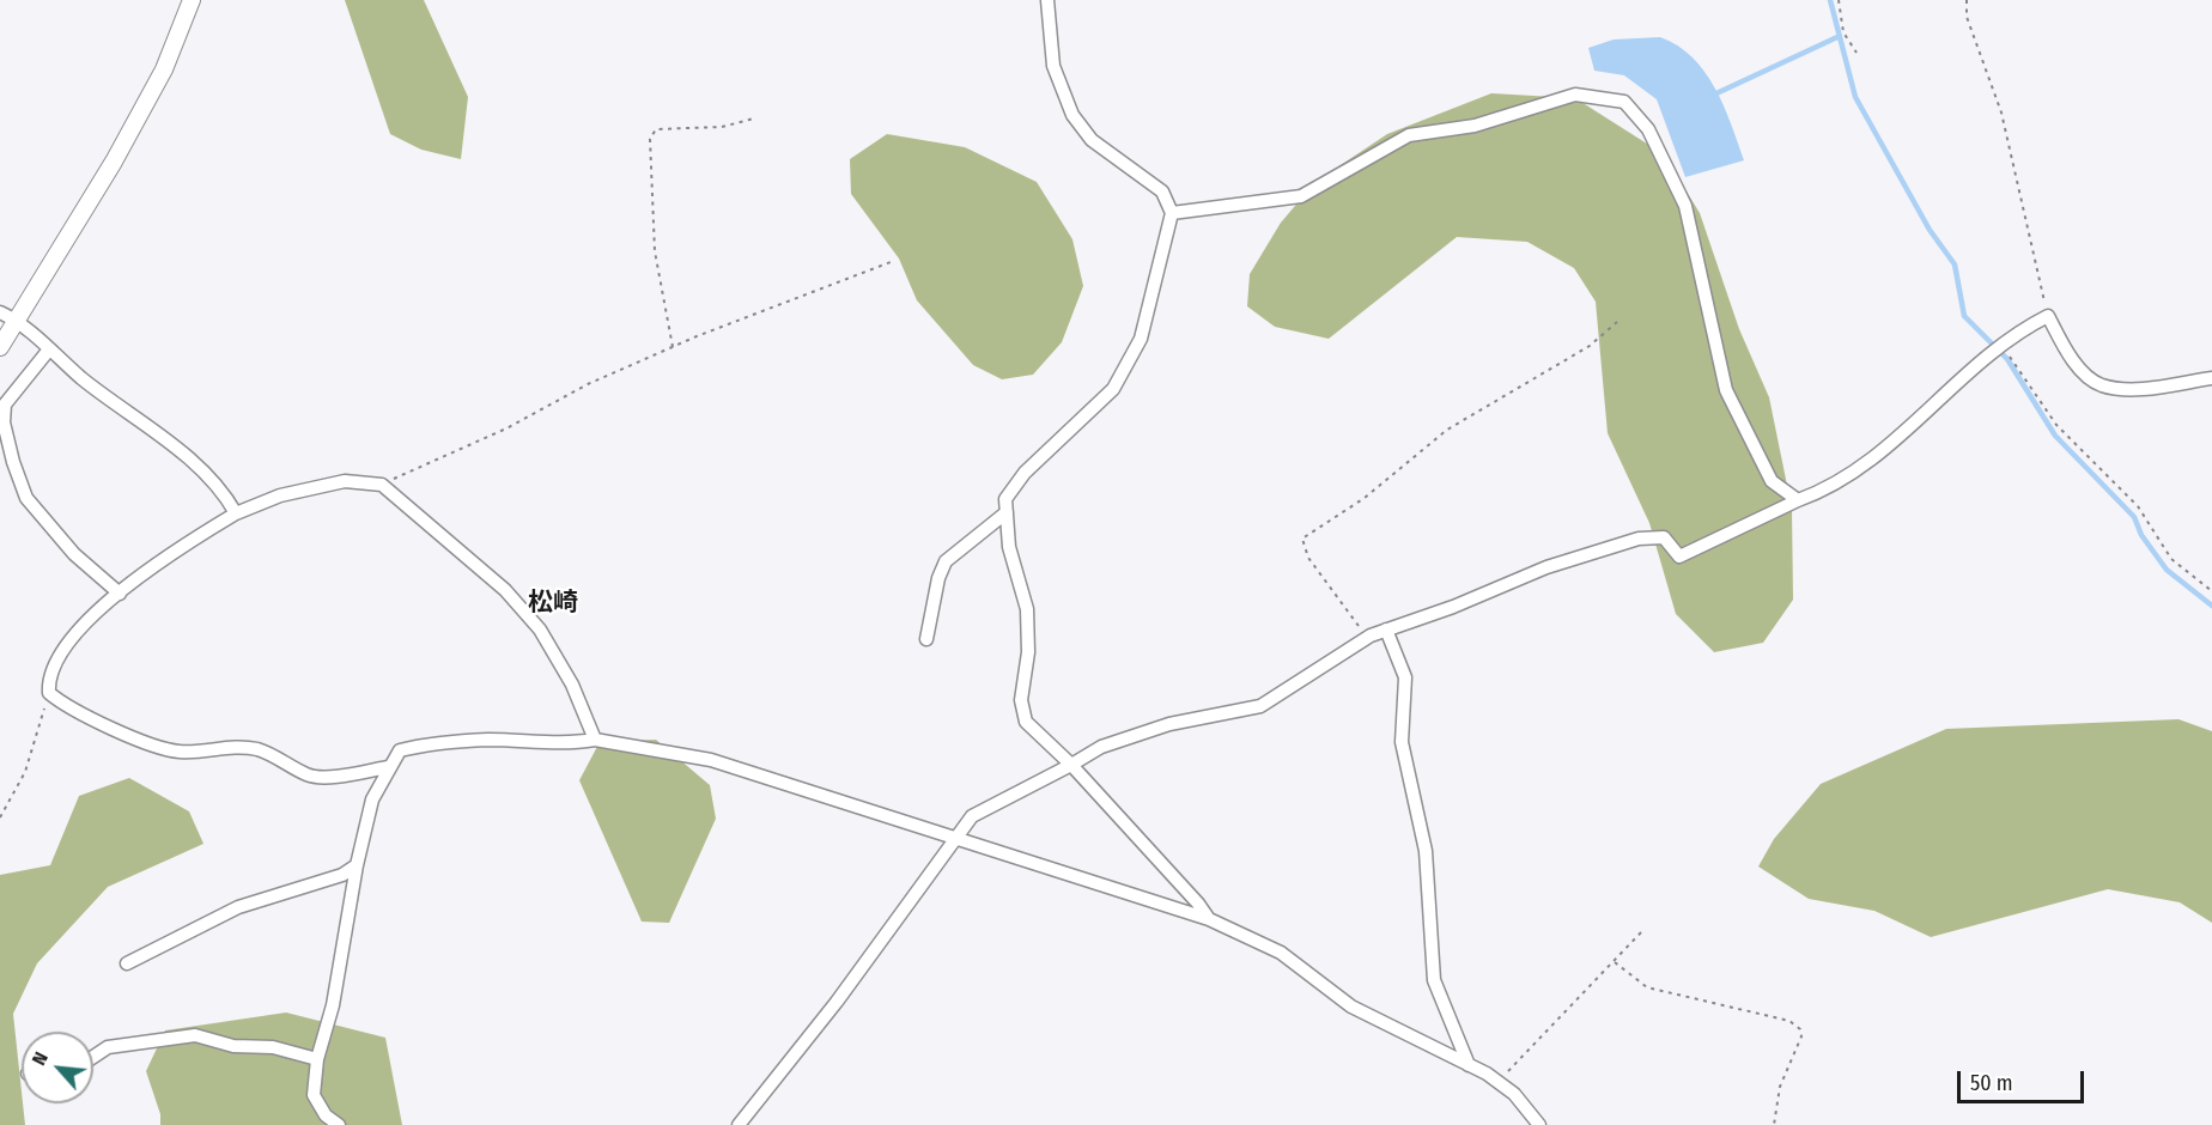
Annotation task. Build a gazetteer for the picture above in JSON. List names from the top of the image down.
{
  "districts": ["松崎"],
  "scale_bar": "50 m",
  "north": "top left"
}
